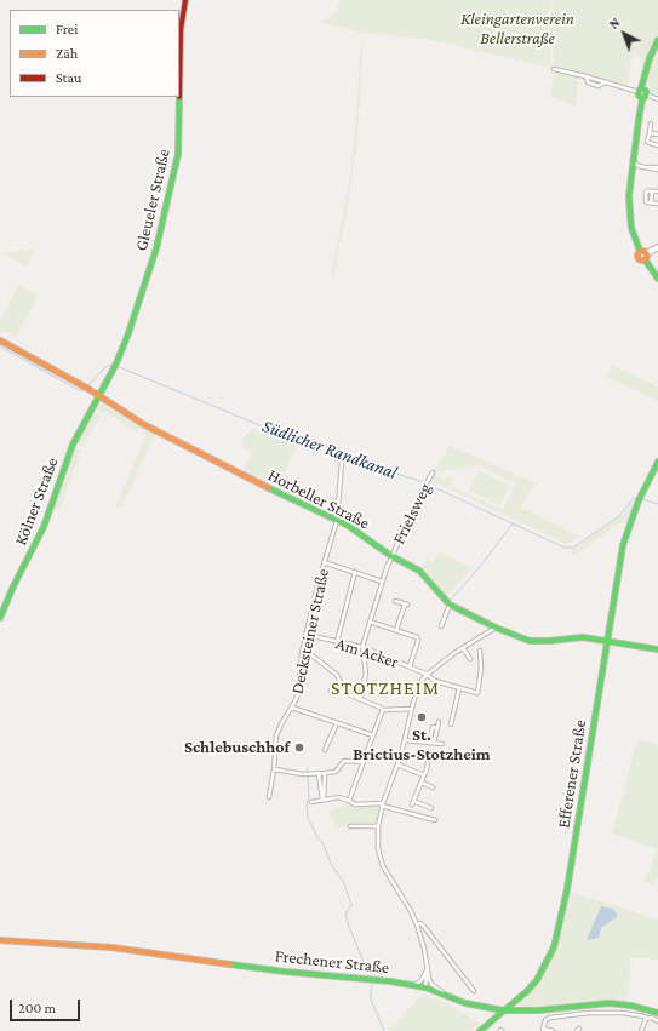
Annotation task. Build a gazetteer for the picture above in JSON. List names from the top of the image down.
{
  "streets": {
    "main road": [
      "Gleueler Straße",
      "Horbeller Straße",
      "Kölner Straße",
      "Efferener Straße",
      "Frechener Straße"
    ],
    "street": ["Frielsweg", "Decksteiner Straße", "Am Acker"]
  },
  "crossings": [
    ["Gleueler Straße", "Horbeller Straße"],
    ["Gleueler Straße", "Kölner Straße"],
    ["Horbeller Straße", "Kölner Straße"],
    ["Horbeller Straße", "Frielsweg"],
    ["Horbeller Straße", "Decksteiner Straße"],
    ["Horbeller Straße", "Efferener Straße"],
    ["Frielsweg", "Am Acker"],
    ["Decksteiner Straße", "Am Acker"],
    ["Efferener Straße", "Frechener Straße"]
  ],
  "districts": ["STOTZHEIM"],
  "water": ["Südlicher Randkanal"],
  "parks": ["Kleingartenverein Bellerstraße"],
  "places": ["St. Brictius-Stotzheim", "Schlebuschhof"],
  "legend": ["Frei", "Zäh", "Stau"],
  "scale_bar": "200 m",
  "north": "top left"
}
